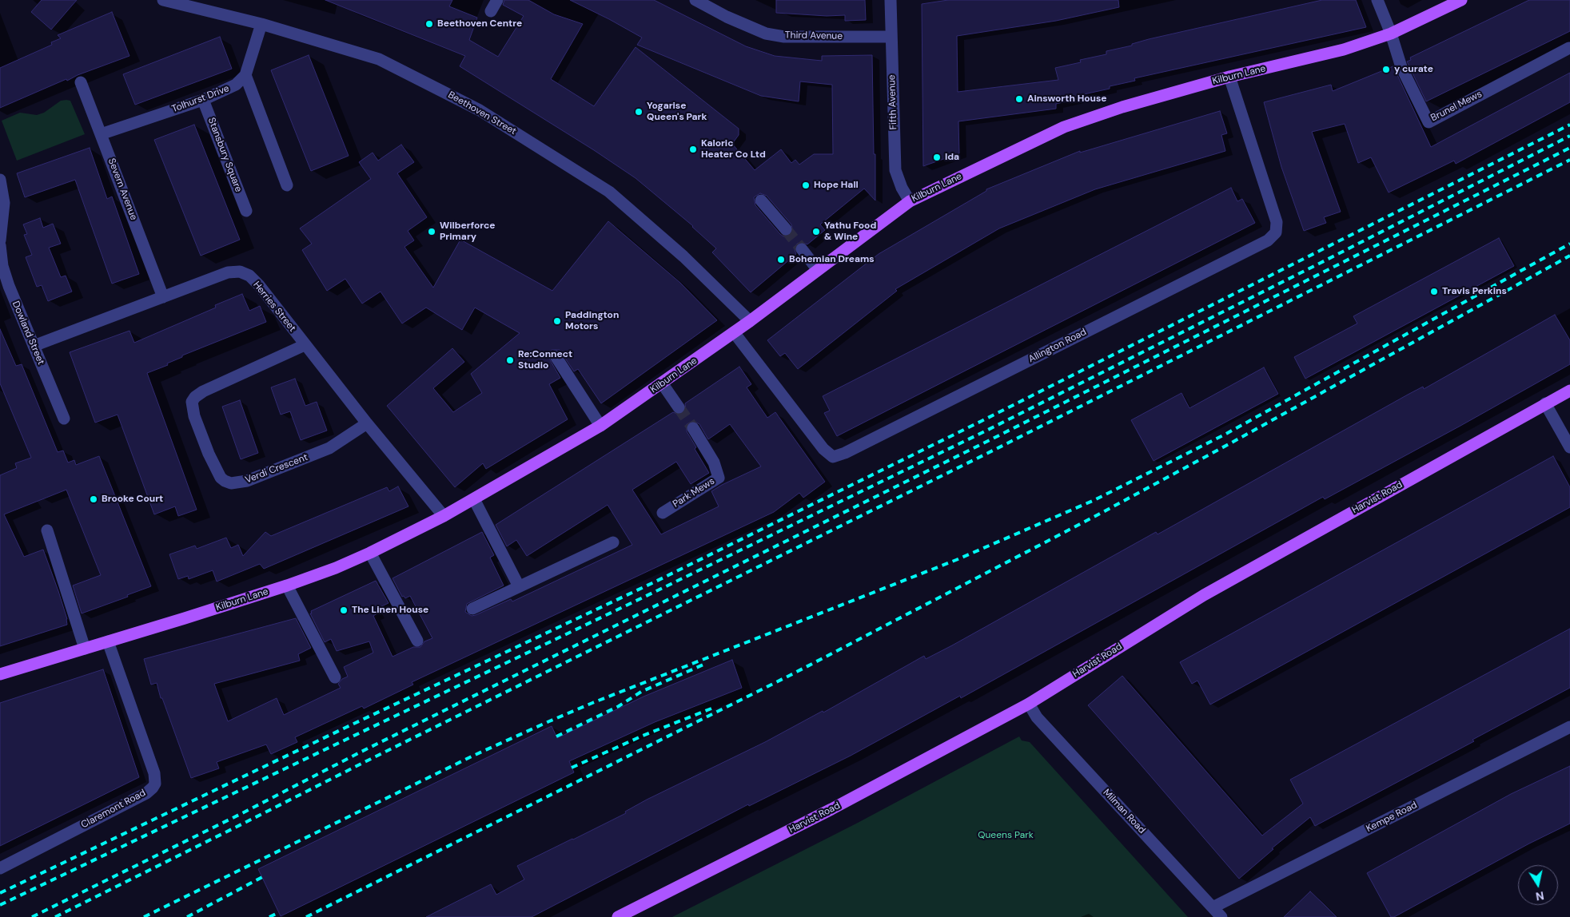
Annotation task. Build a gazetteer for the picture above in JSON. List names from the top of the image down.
{
  "streets": {
    "main road": ["Kilburn Lane", "Harvist Road"],
    "street": [
      "Third Avenue",
      "Tolhurst Drive",
      "Fifth Avenue",
      "Brunel Mews",
      "Beethoven Street",
      "Stansbury Square",
      "Severn Avenue",
      "Herries Street",
      "Dowland Street",
      "Allington Road",
      "Verdi Crescent",
      "Park Mews",
      "Claremont Road",
      "Milman Road",
      "Kempe Road"
    ]
  },
  "crossings": [
    ["Third Avenue", "Fifth Avenue"],
    ["Kilburn Lane", "Fifth Avenue"],
    ["Kilburn Lane", "Brunel Mews"],
    ["Kilburn Lane", "Beethoven Street"],
    ["Kilburn Lane", "Herries Street"],
    ["Kilburn Lane", "Allington Road"],
    ["Kilburn Lane", "Claremont Road"],
    ["Tolhurst Drive", "Stansbury Square"],
    ["Tolhurst Drive", "Severn Avenue"],
    ["Severn Avenue", "Herries Street"],
    ["Herries Street", "Dowland Street"],
    ["Herries Street", "Verdi Crescent"],
    ["Harvist Road", "Milman Road"],
    ["Milman Road", "Kempe Road"]
  ],
  "parks": ["Queens Park"],
  "places": [
    "Beethoven Centre",
    "y curate",
    "Ainsworth House",
    "Yogarise Queen's Park",
    "Kaloric Heater Co Ltd",
    "Ida",
    "Hope Hall",
    "Wilberforce Primary",
    "Yathu Food & Wine",
    "Bohemian Dreams",
    "Travis Perkins",
    "Paddington Motors",
    "Re:Connect Studio",
    "Brooke Court",
    "The Linen House"
  ],
  "north": "bottom"
}
